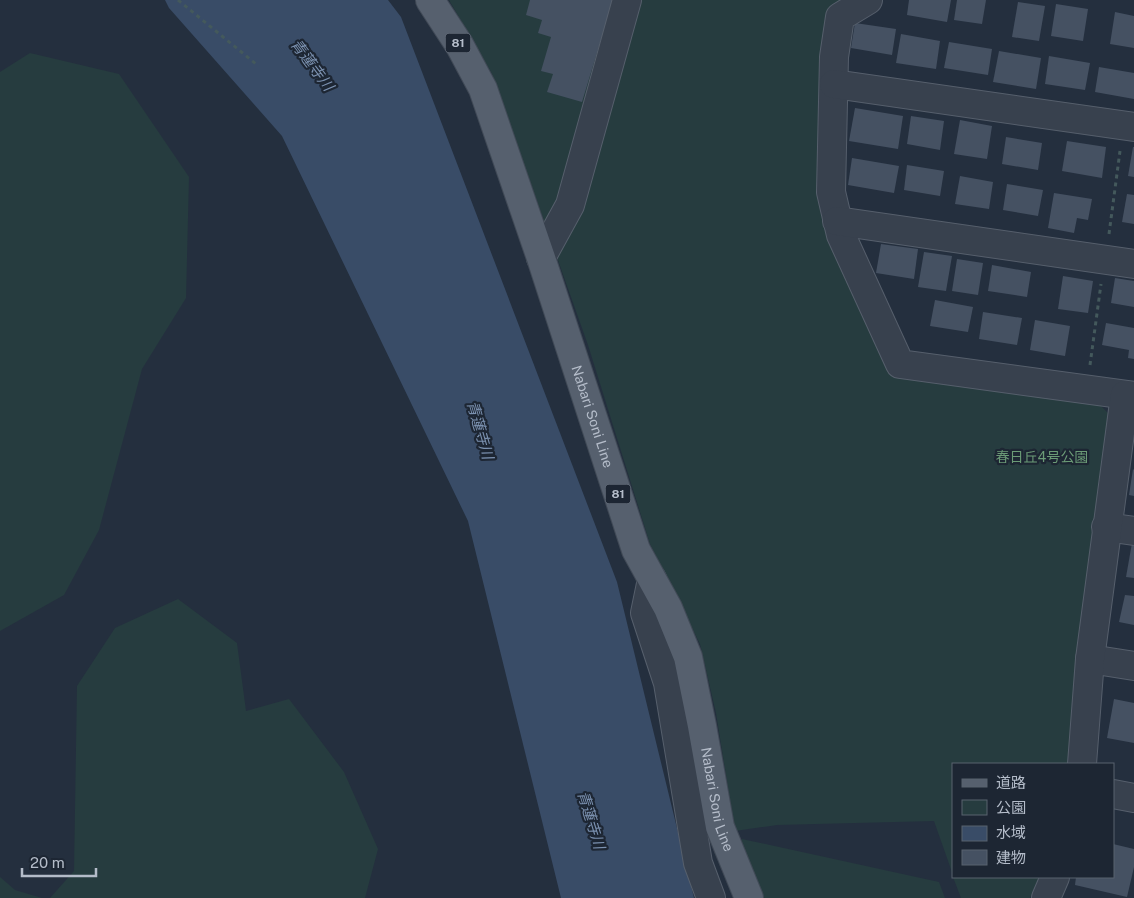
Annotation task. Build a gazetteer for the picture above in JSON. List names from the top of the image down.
{
  "streets": {
    "main road": ["81", "Nabari Soni Line"]
  },
  "water": ["青蓮寺川"],
  "parks": ["春日丘4号公園"],
  "legend": [
    "道路",
    "公園",
    "水域",
    "建物"
  ],
  "scale_bar": "20 m"
}
